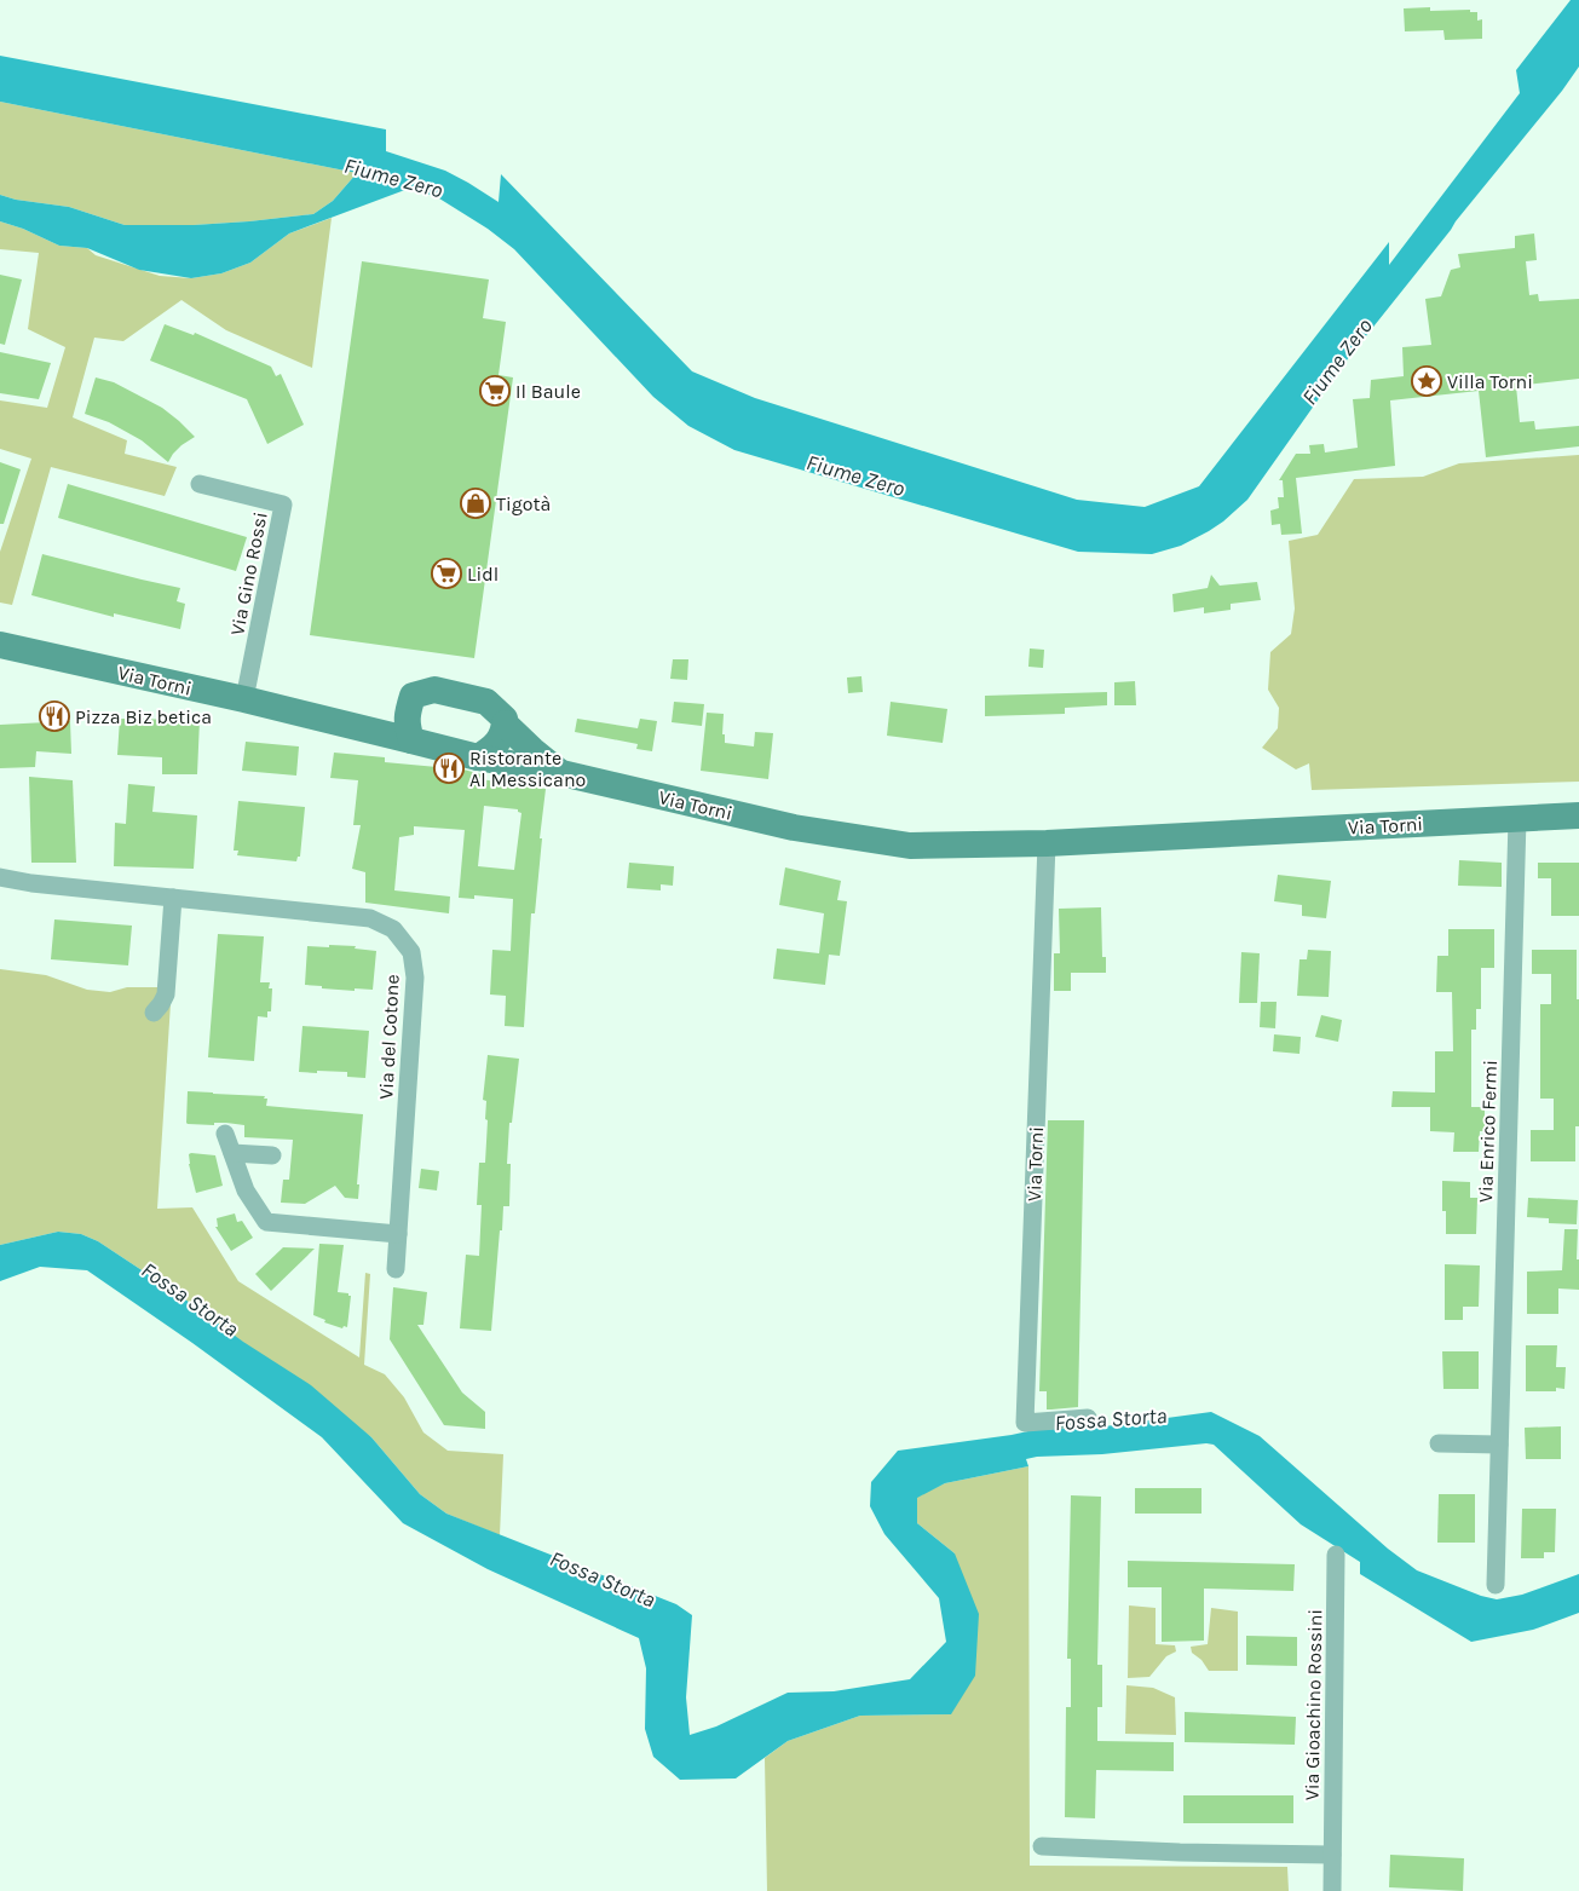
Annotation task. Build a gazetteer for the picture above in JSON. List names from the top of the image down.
{
  "streets": {
    "main road": ["Via Torni"],
    "street": [
      "Via Gino Rossi",
      "Via del Cotone",
      "Via Enrico Fermi",
      "Via Gioachino Rossini"
    ]
  },
  "crossings": [
    ["Via Gino Rossi", "Via Torni"],
    ["Via Torni", "Via Enrico Fermi"]
  ],
  "water": ["Fiume Zero", "Fossa Storta"],
  "places": {
    "place": ["Villa Torni"],
    "supermarket": ["Il Baule", "Lidl"],
    "shop": ["Tigotà"],
    "restaurant": ["Pizza Biz betica", "Ristorante Al Messicano"]
  }
}
